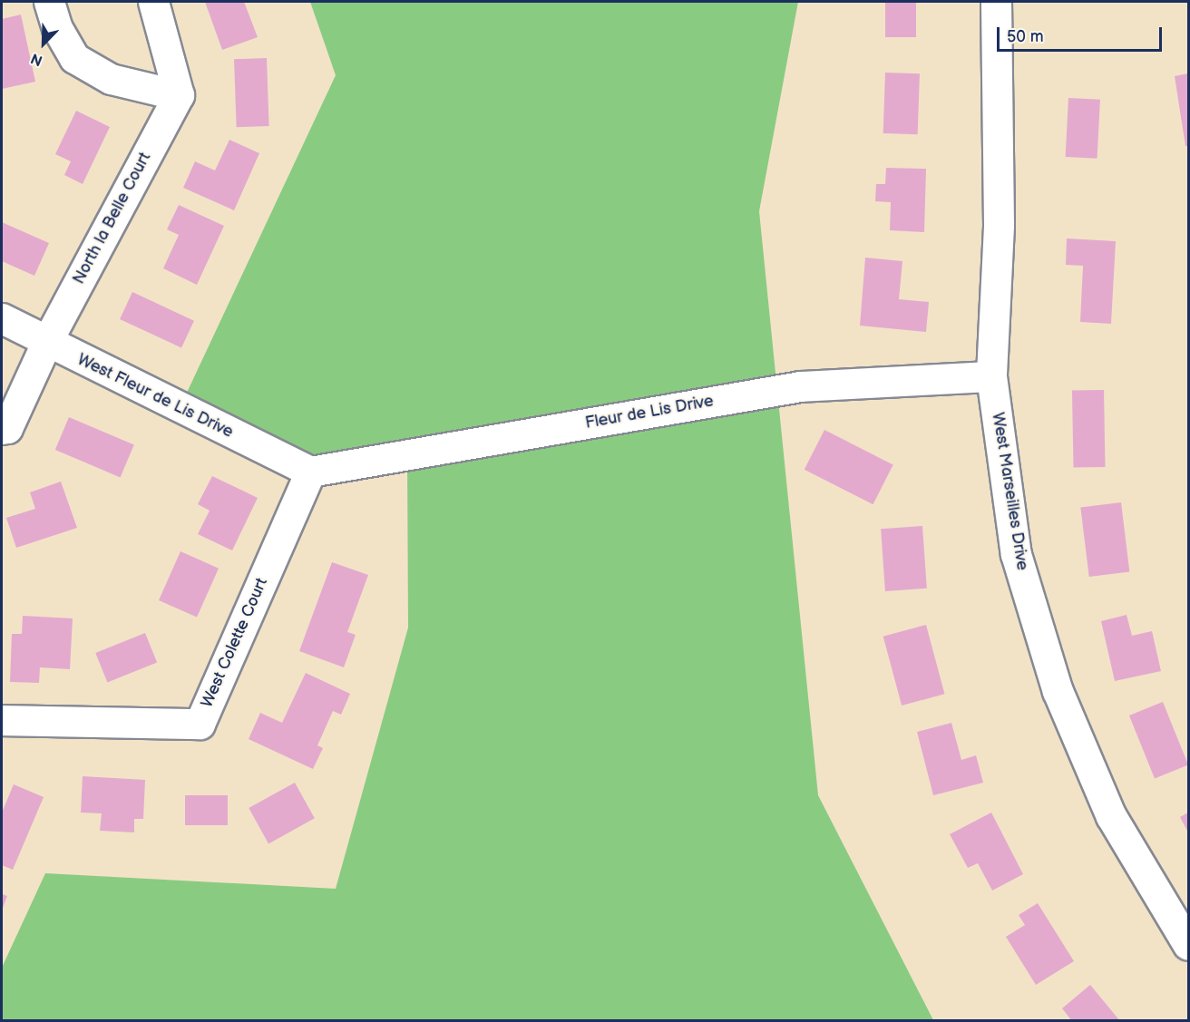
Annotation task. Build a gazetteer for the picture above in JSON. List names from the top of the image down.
{
  "streets": {
    "street": [
      "North la Belle Court",
      "West Fleur de Lis Drive",
      "Fleur de Lis Drive",
      "West Marseilles Drive",
      "West Colette Court"
    ]
  },
  "crossings": [
    ["North la Belle Court", "West Fleur de Lis Drive"],
    ["West Fleur de Lis Drive", "Fleur de Lis Drive"],
    ["West Fleur de Lis Drive", "West Colette Court"],
    ["Fleur de Lis Drive", "West Marseilles Drive"],
    ["Fleur de Lis Drive", "West Colette Court"]
  ],
  "scale_bar": "50 m",
  "north": "bottom left"
}
